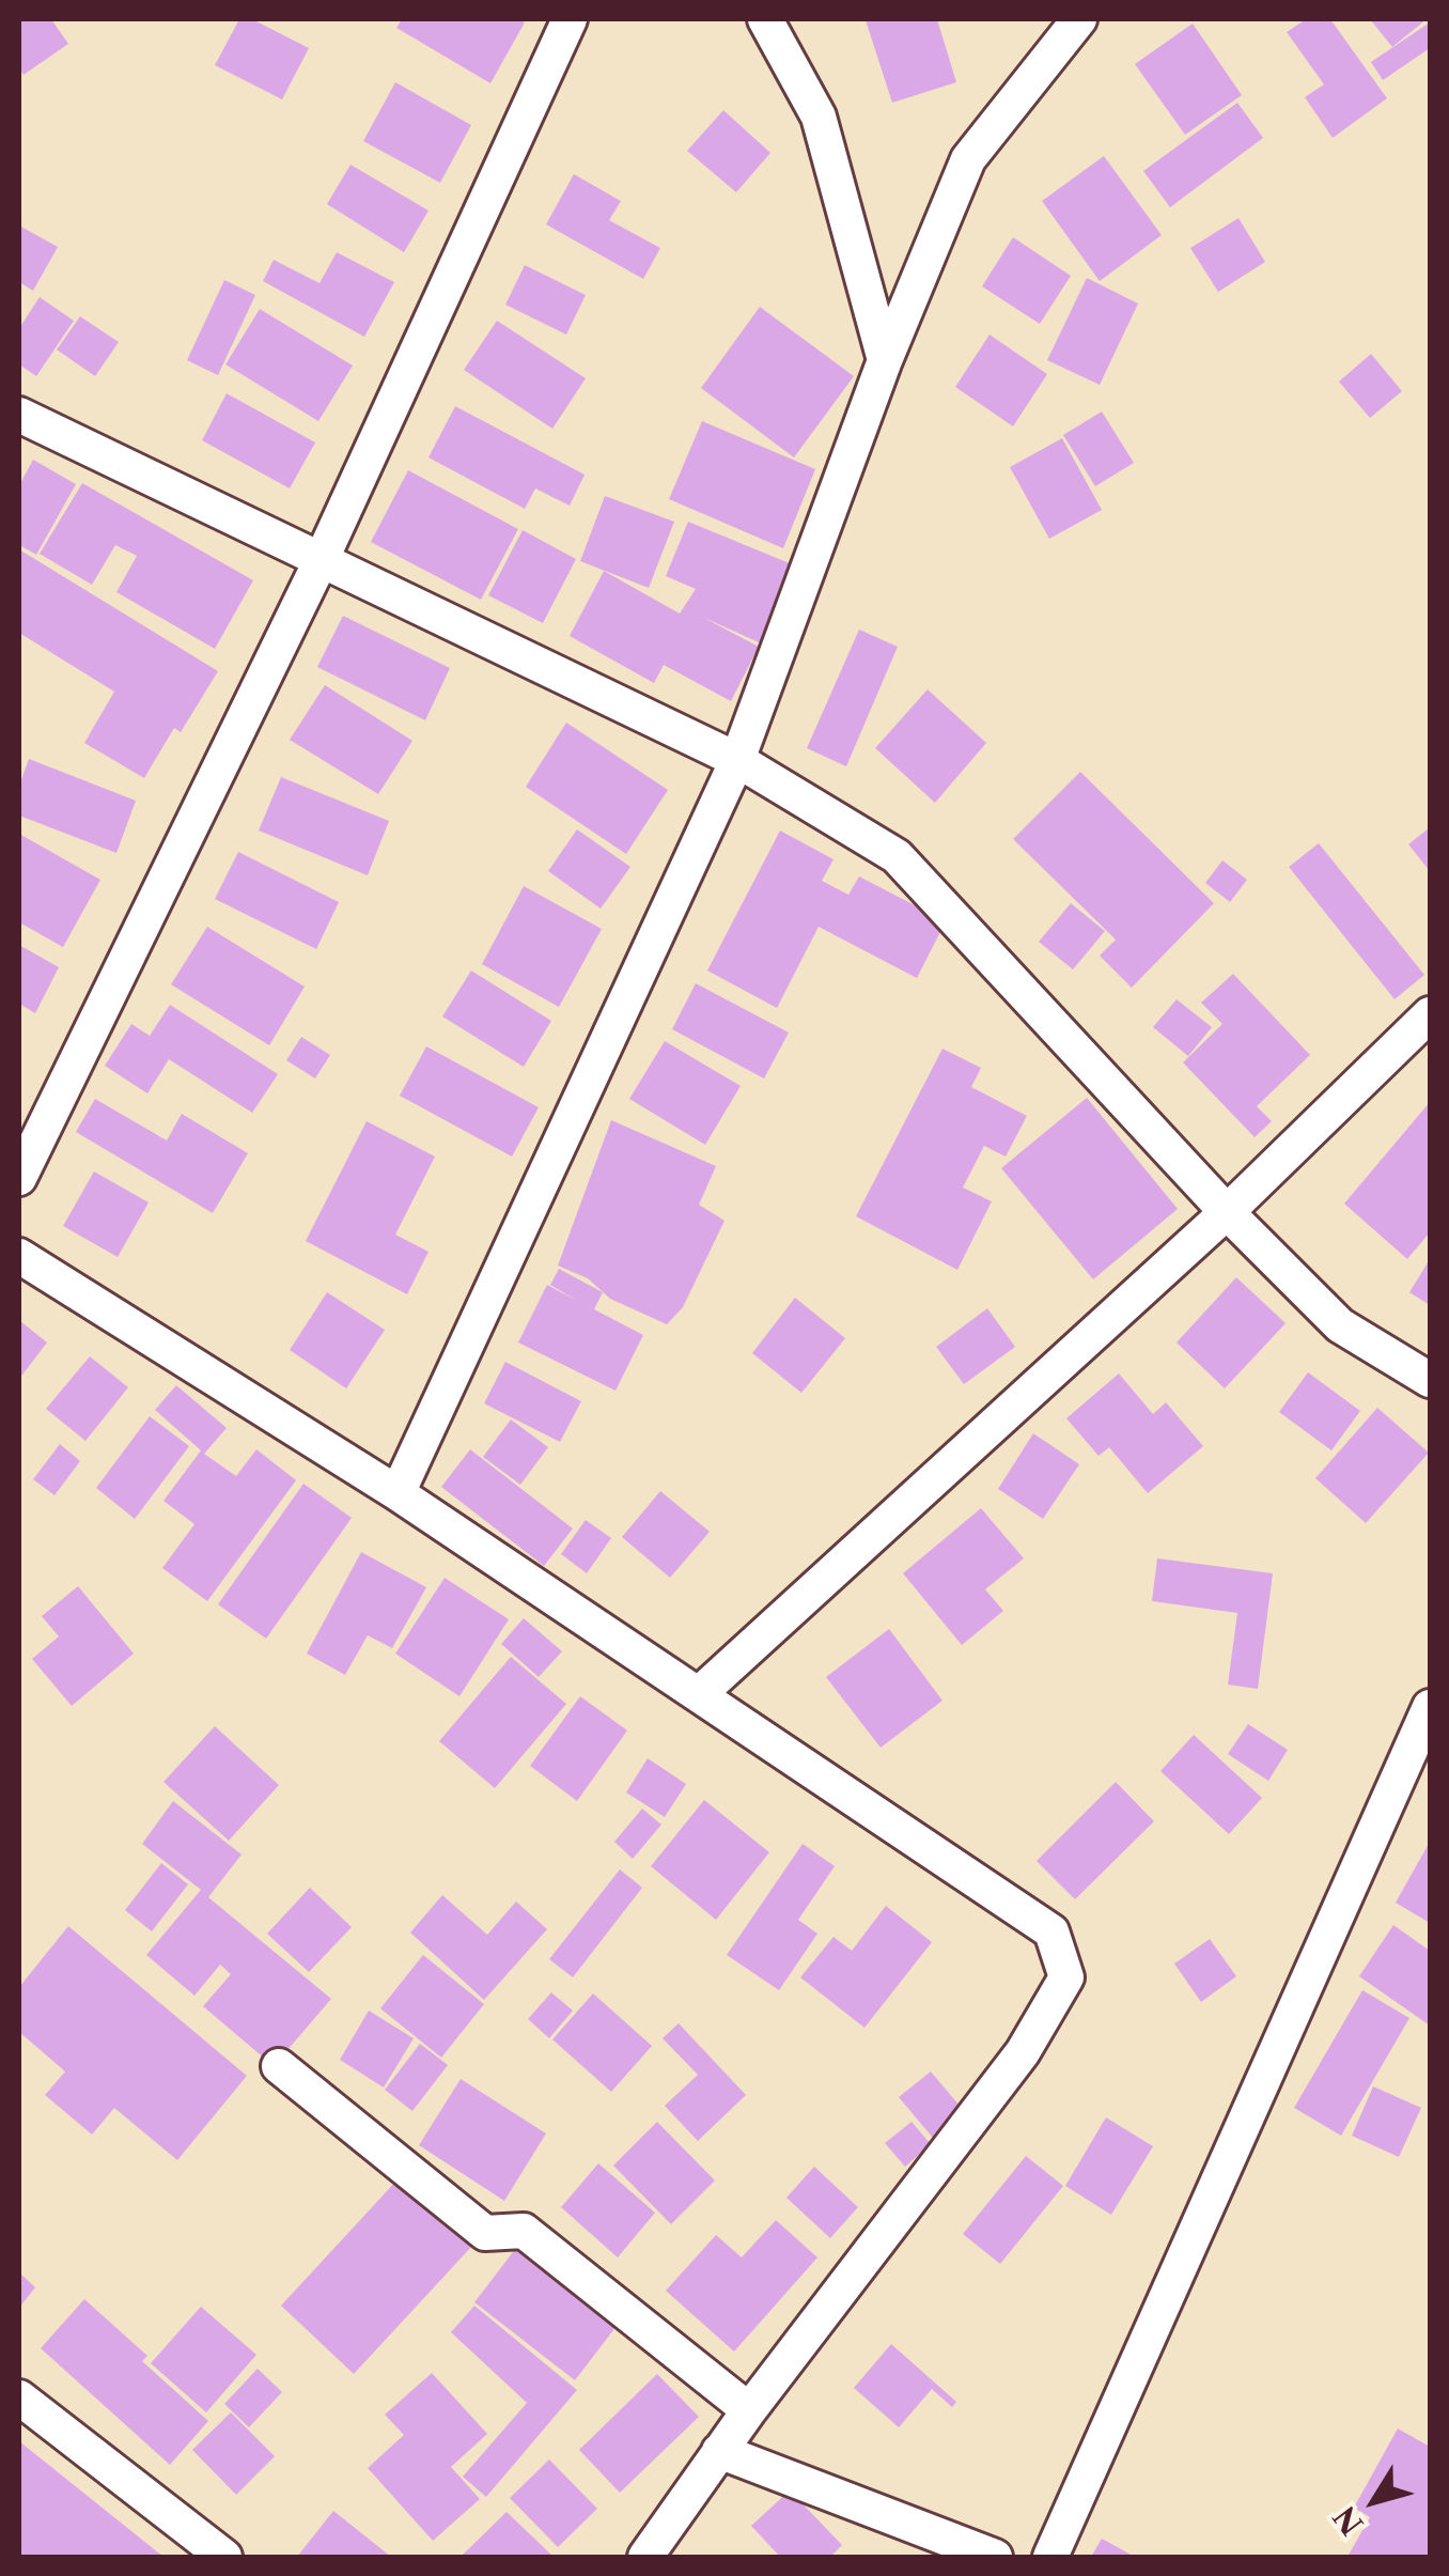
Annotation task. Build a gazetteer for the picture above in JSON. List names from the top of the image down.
{
  "north": "bottom left"
}
